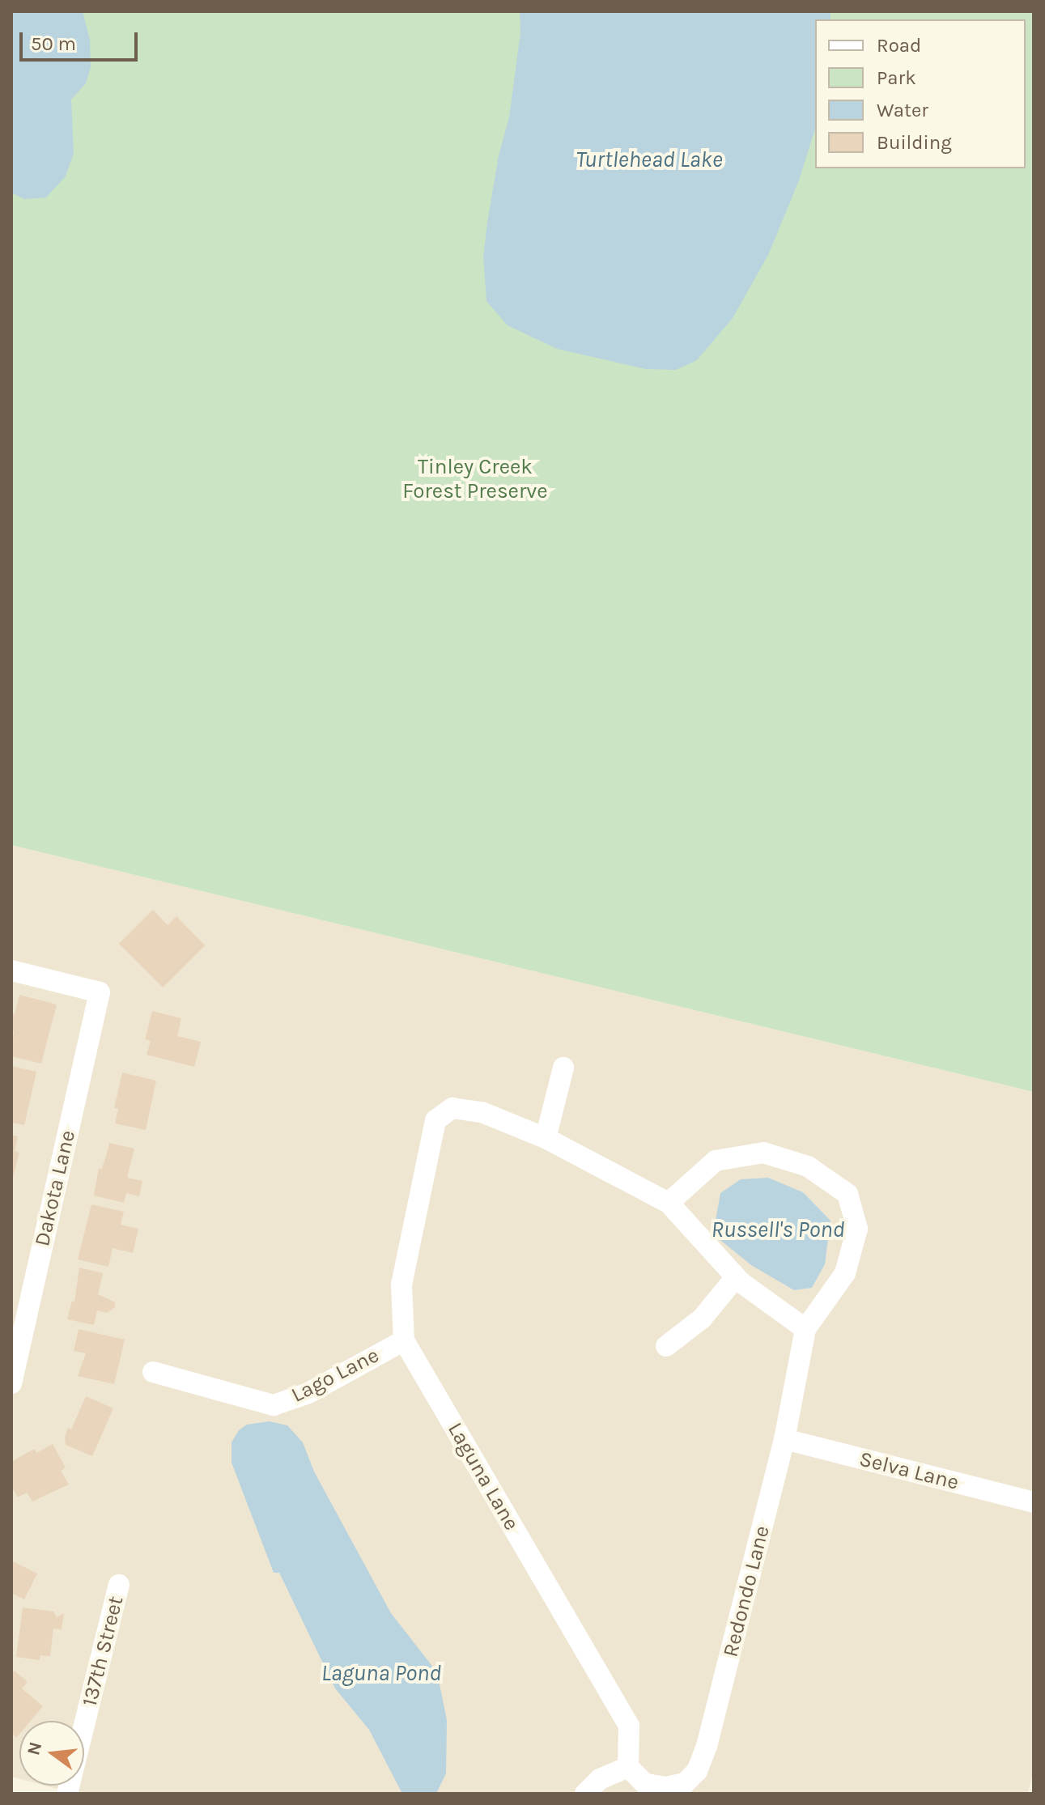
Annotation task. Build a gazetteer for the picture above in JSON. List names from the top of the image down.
{
  "streets": {
    "street": [
      "Dakota Lane",
      "Lago Lane",
      "Selva Lane",
      "Laguna Lane",
      "Redondo Lane",
      "137th Street"
    ]
  },
  "crossings": [
    ["Lago Lane", "Laguna Lane"],
    ["Selva Lane", "Redondo Lane"],
    ["Laguna Lane", "Redondo Lane"]
  ],
  "water": ["Turtlehead Lake", "Russell's Pond", "Laguna Pond"],
  "parks": ["Tinley Creek Forest Preserve"],
  "legend": [
    "Road",
    "Park",
    "Water",
    "Building"
  ],
  "scale_bar": "50 m",
  "north": "left"
}
